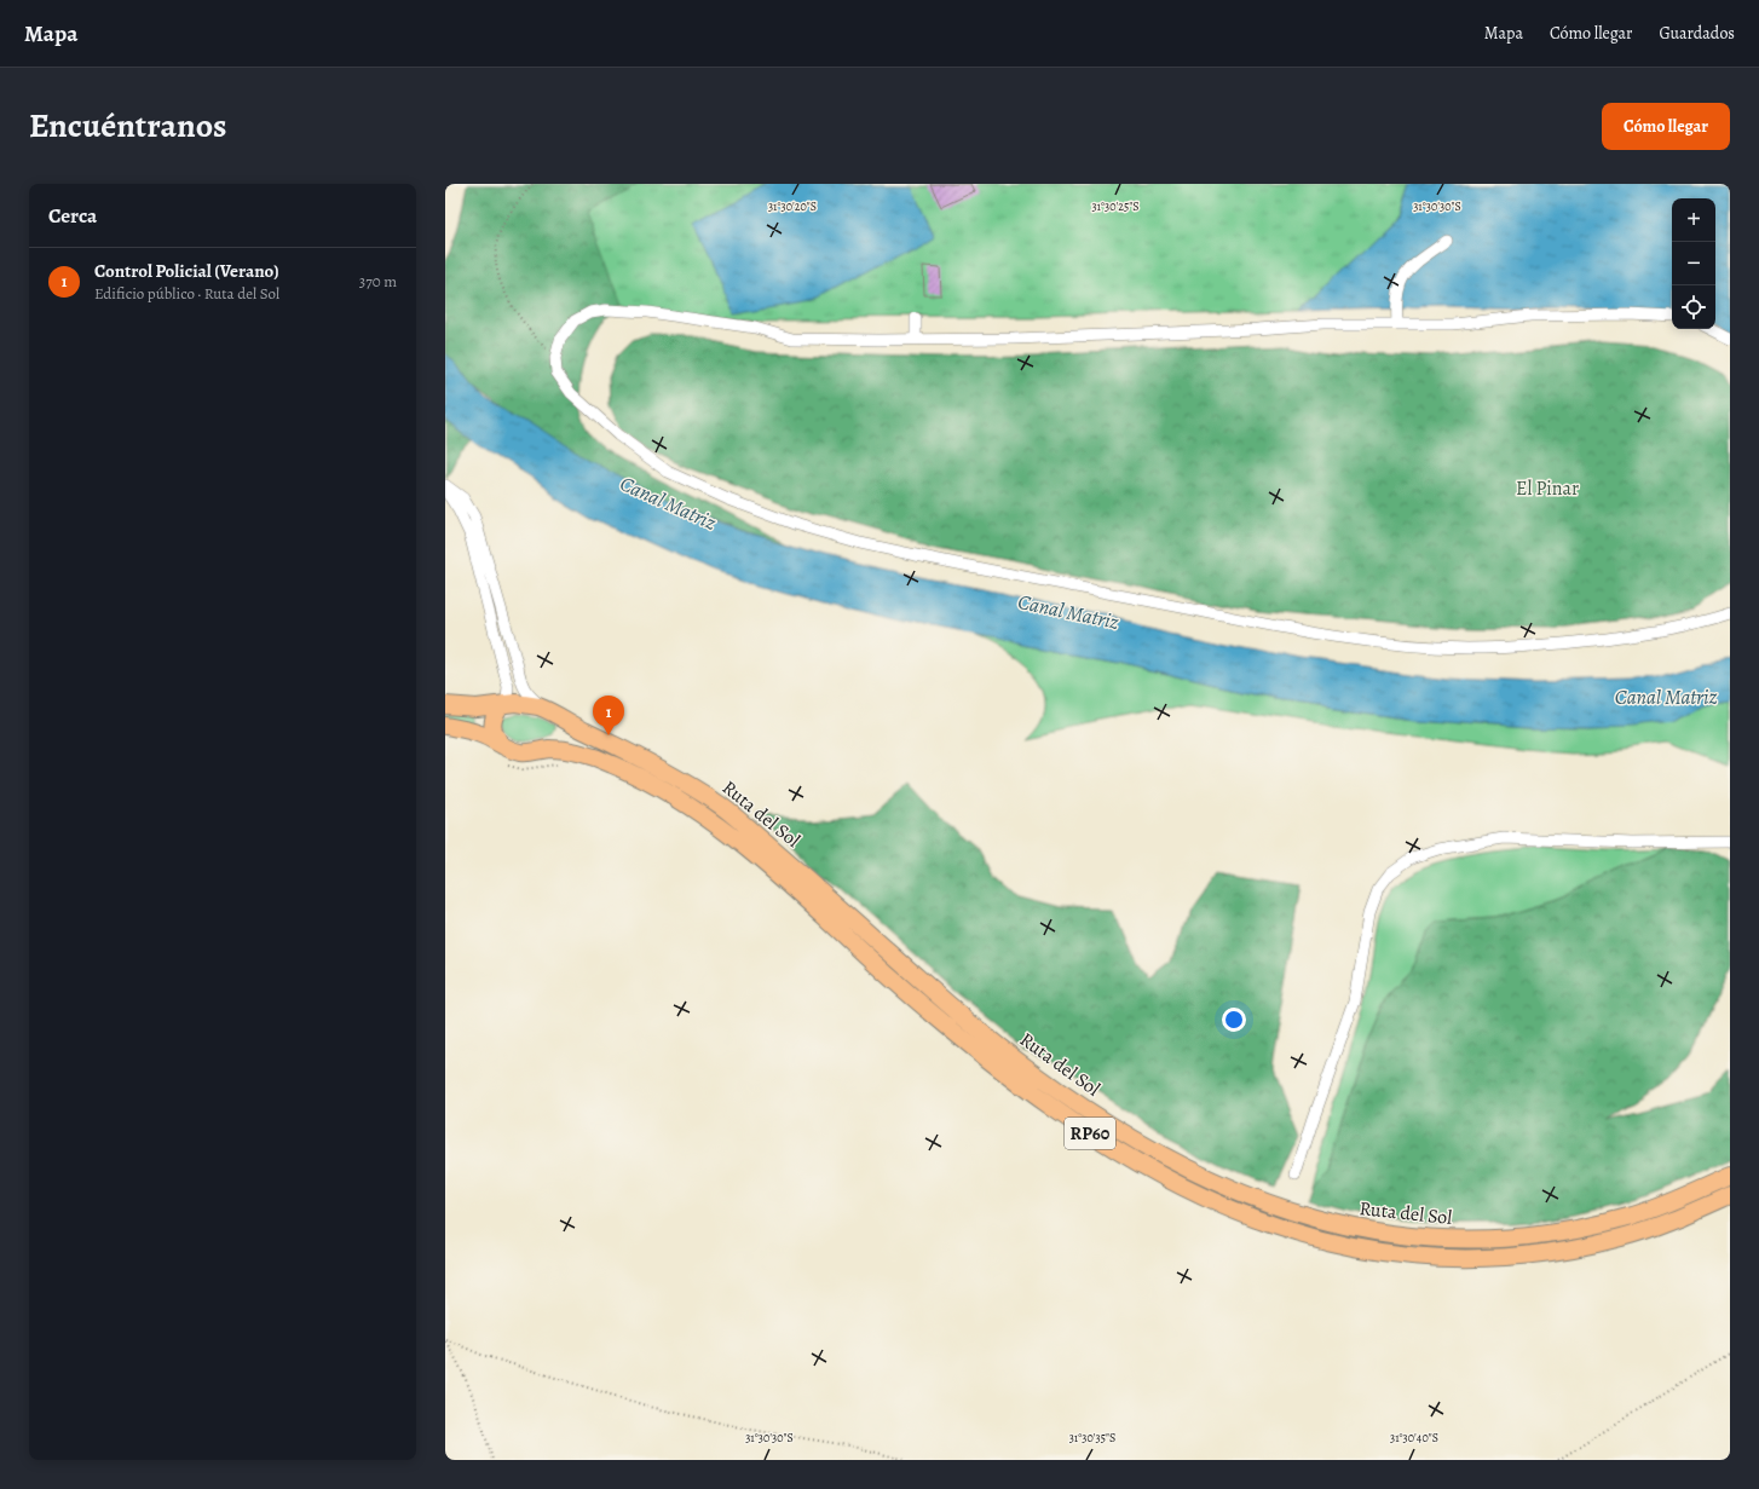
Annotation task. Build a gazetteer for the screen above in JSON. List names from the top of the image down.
{
  "streets": {
    "main road": ["Ruta del Sol", "RP60"]
  },
  "water": ["Canal Matriz"],
  "parks": ["El Pinar"],
  "page": {
    "header": "Mapa",
    "nav": ["Mapa", "Cómo llegar", "Guardados"],
    "title": "Encuéntranos",
    "buttons": "Cómo llegar",
    "heading": "Cerca",
    "map_buttons": ["+", "−"],
    "list": [
      {
        "mark": "1",
        "name": "Control Policial (Verano)",
        "note": "Edificio público · Ruta del Sol",
        "value": "370 m"
      }
    ],
    "pins": "1"
  },
  "coordinates": [
    "31°30'20\"S",
    "31°30'25\"S",
    "31°30'30\"S",
    "31°30'35\"S",
    "31°30'40\"S"
  ]
}
